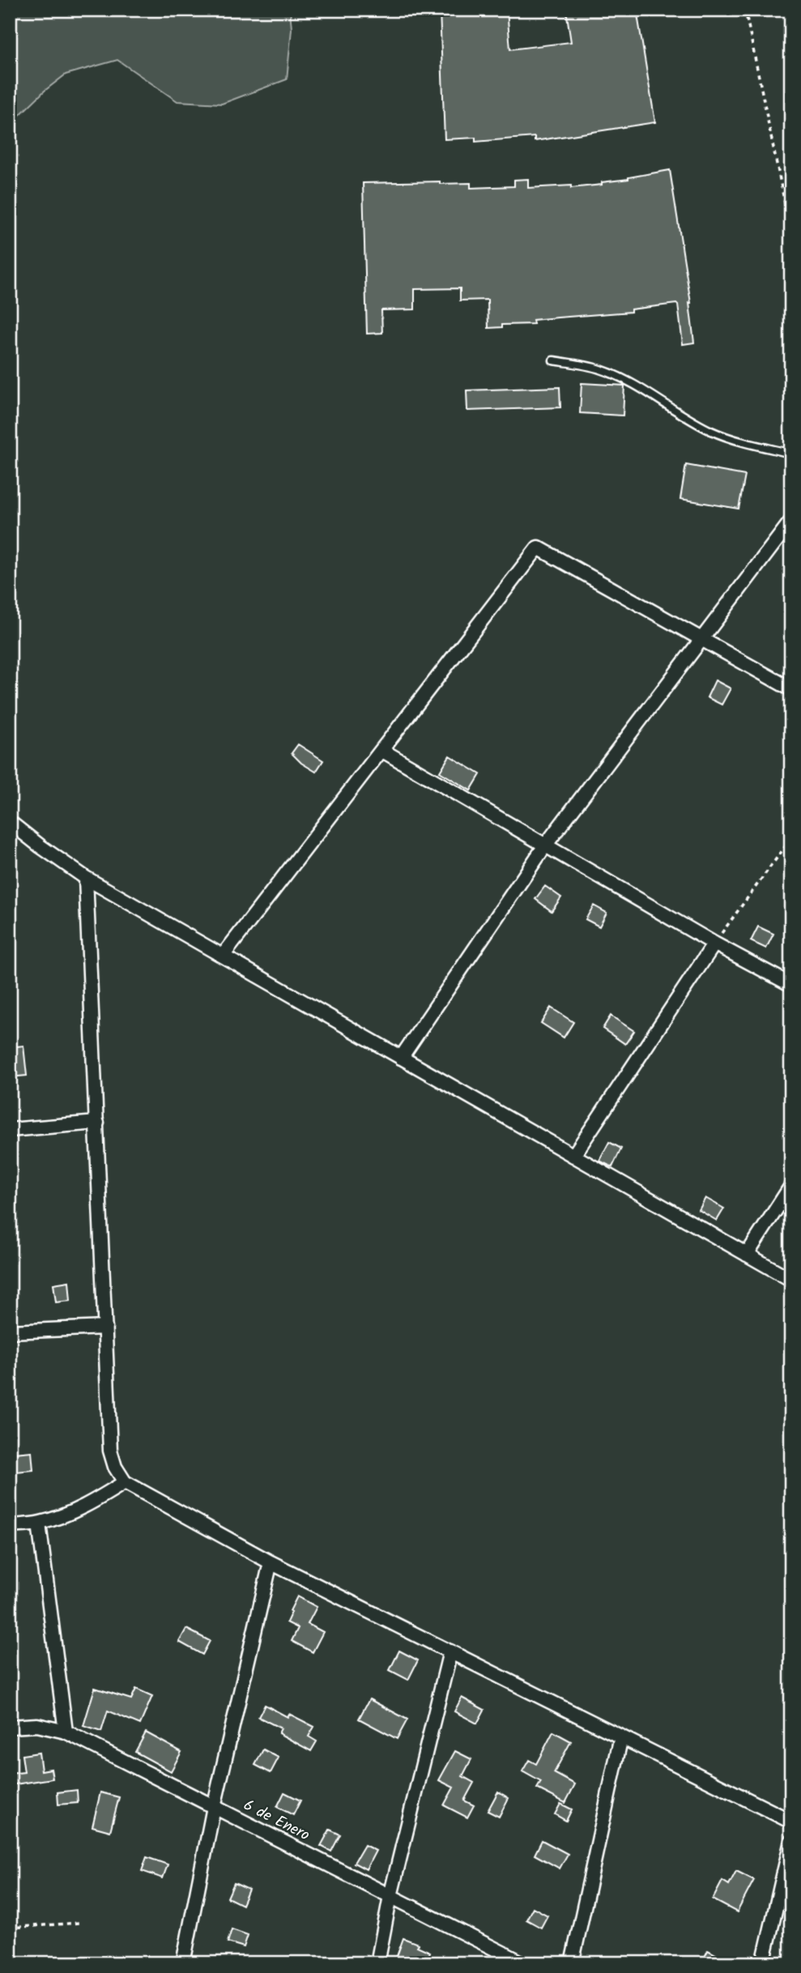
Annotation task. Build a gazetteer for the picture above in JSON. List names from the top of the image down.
{
  "streets": {
    "street": ["6 de Enero"]
  }
}
